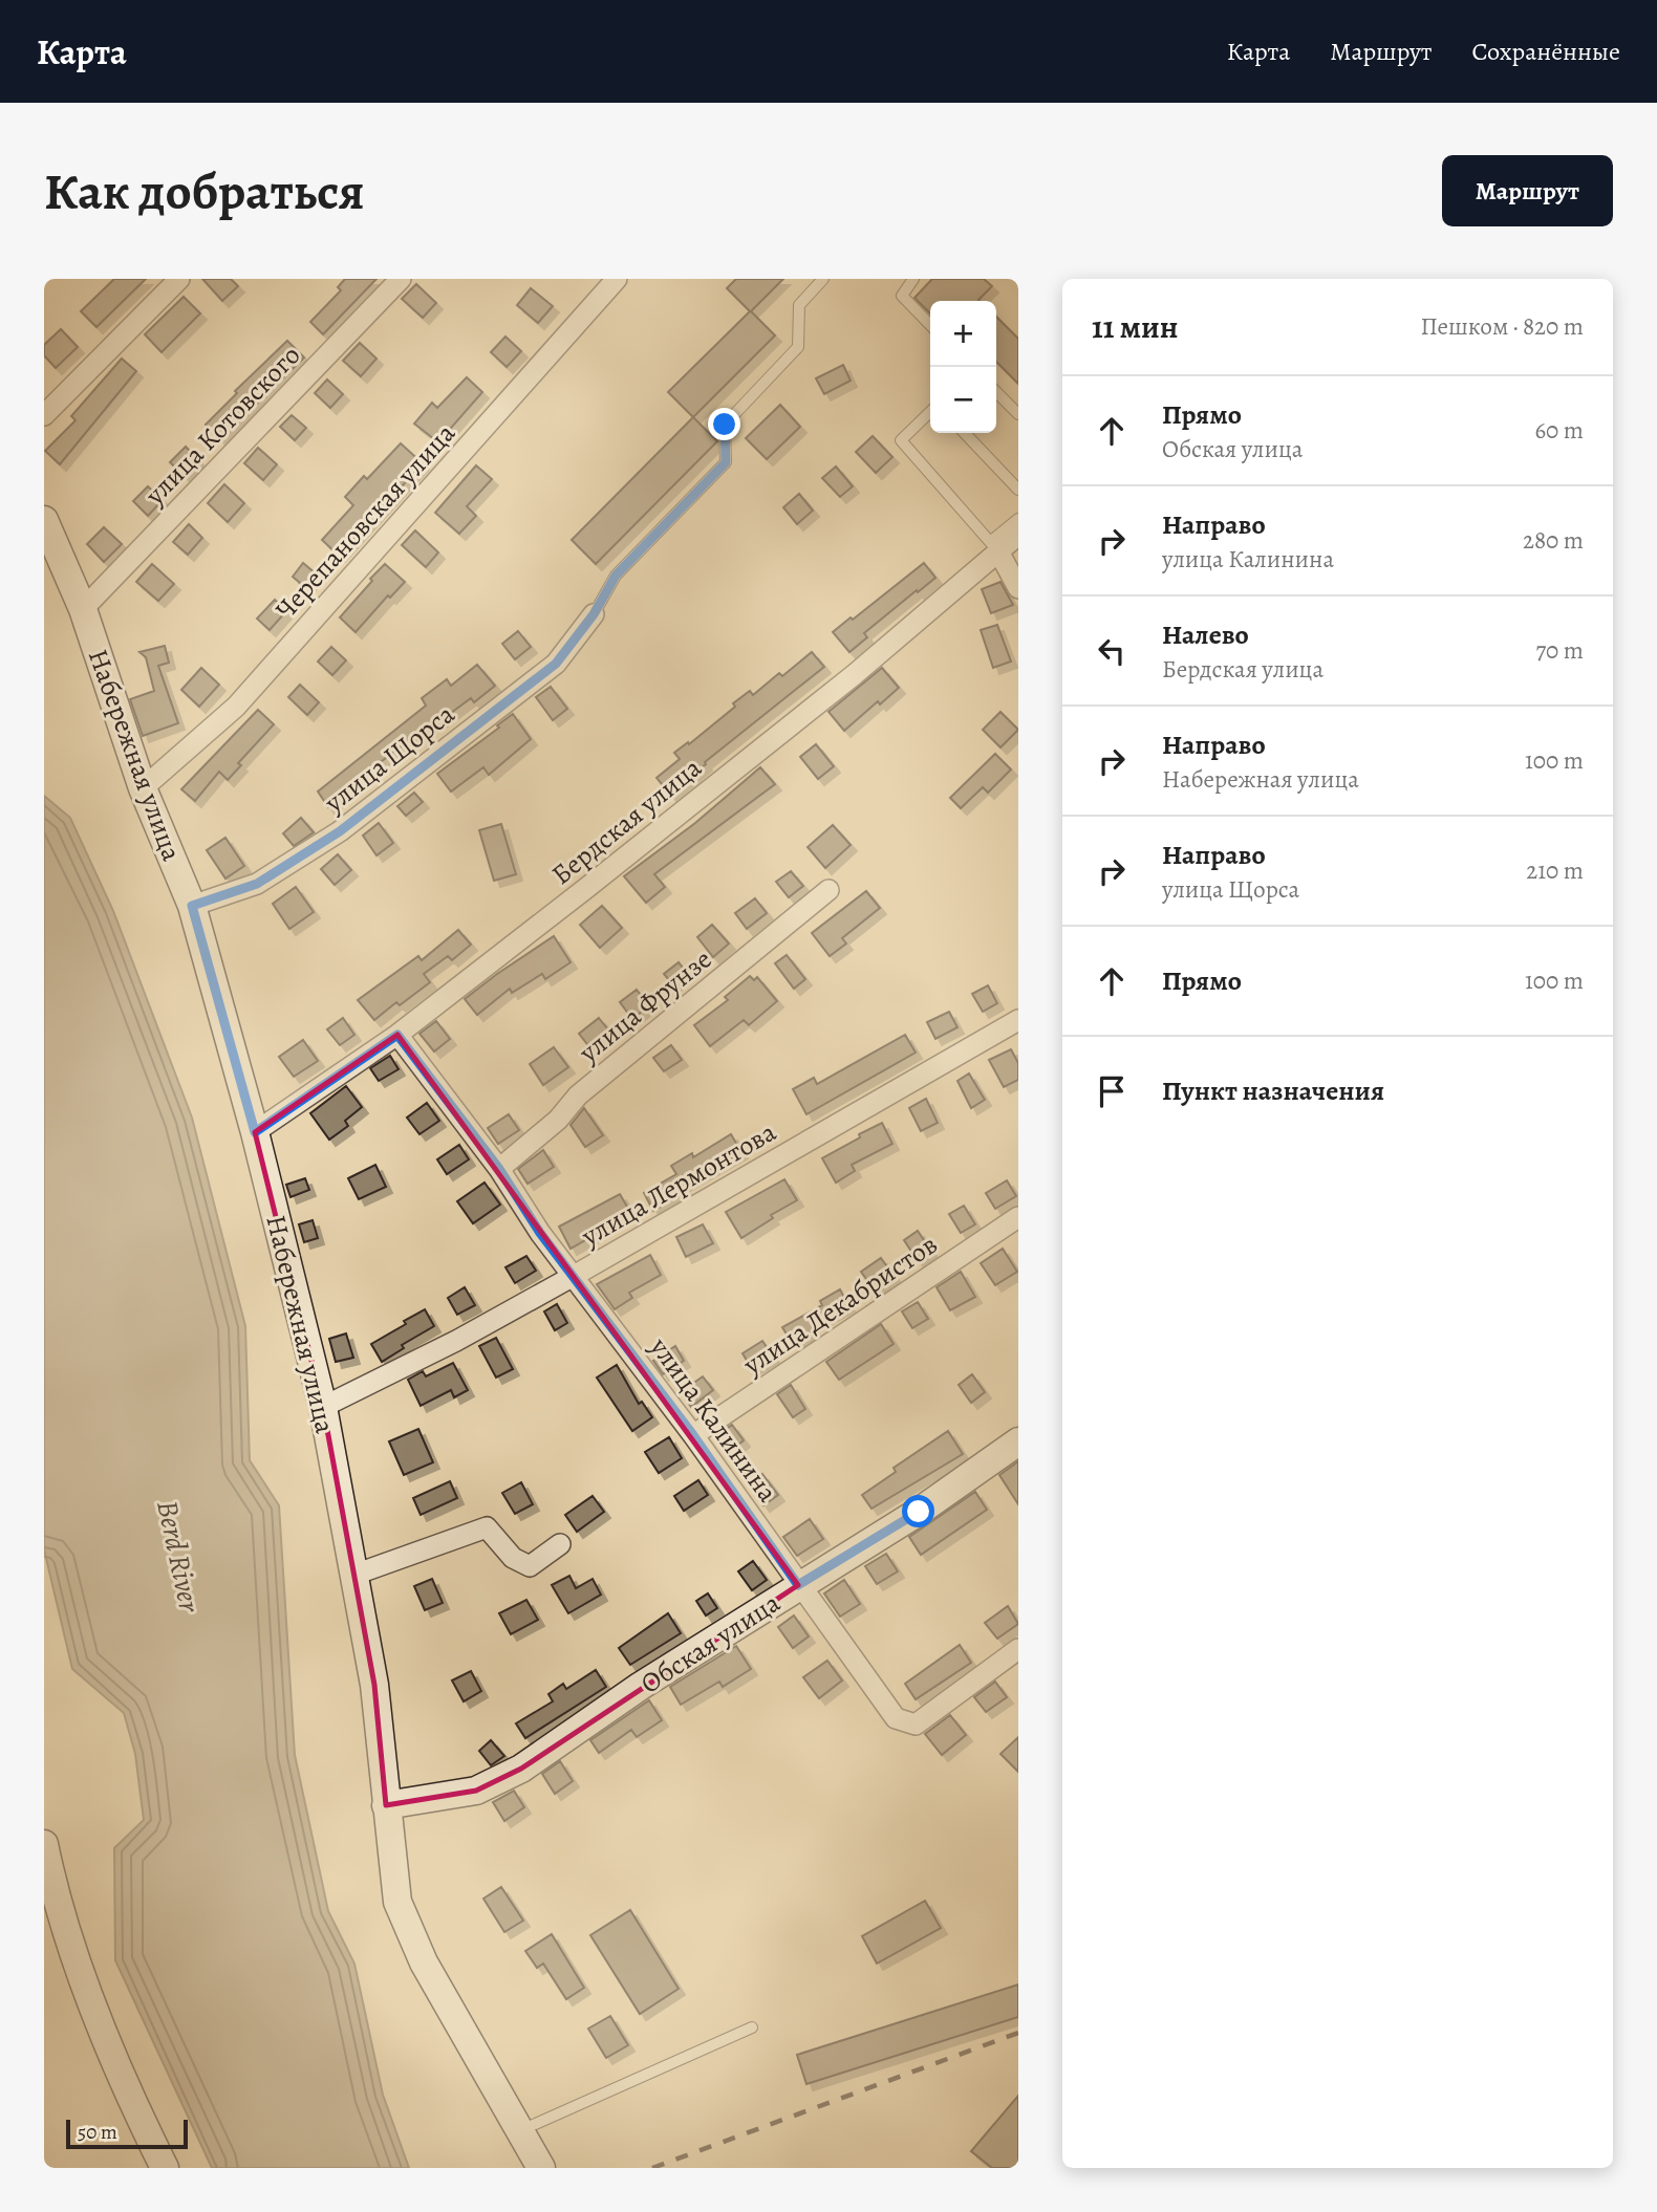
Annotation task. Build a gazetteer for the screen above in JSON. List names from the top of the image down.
{
  "streets": {
    "street": [
      "улица Котовского",
      "Черепановская улица",
      "Набережная улица",
      "улица Щорса",
      "Бердская улица",
      "улица Фрунзе",
      "улица Лермонтова",
      "улица Декабристов",
      "улица Калинина",
      "Обская улица"
    ]
  },
  "crossings": [
    ["улица Котовского", "Набережная улица"],
    ["Черепановская улица", "Набережная улица"],
    ["Набережная улица", "улица Щорса"],
    ["Набережная улица", "Бердская улица"],
    ["Набережная улица", "улица Лермонтова"],
    ["Набережная улица", "Обская улица"],
    ["Бердская улица", "улица Калинина"],
    ["улица Фрунзе", "улица Калинина"],
    ["улица Лермонтова", "улица Калинина"],
    ["улица Декабристов", "улица Калинина"],
    ["улица Калинина", "Обская улица"]
  ],
  "water": ["Berd River"],
  "scale_bar": "50 m",
  "page": {
    "header": "Карта",
    "nav": ["Карта", "Маршрут", "Сохранённые"],
    "buttons": "Маршрут",
    "title": "Как добраться",
    "heading": ["11 мин", "Пешком · 820 m"],
    "map_buttons": ["+", "−"],
    "list": [
      ["Прямо", "Обская улица", "60 m"],
      ["Направо", "улица Калинина", "280 m"],
      ["Налево", "Бердская улица", "70 m"],
      ["Направо", "Набережная улица", "100 m"],
      ["Направо", "улица Щорса", "210 m"],
      ["Прямо", "100 m"],
      "Пункт назначения"
    ],
    "scale": "50 m"
  }
}
